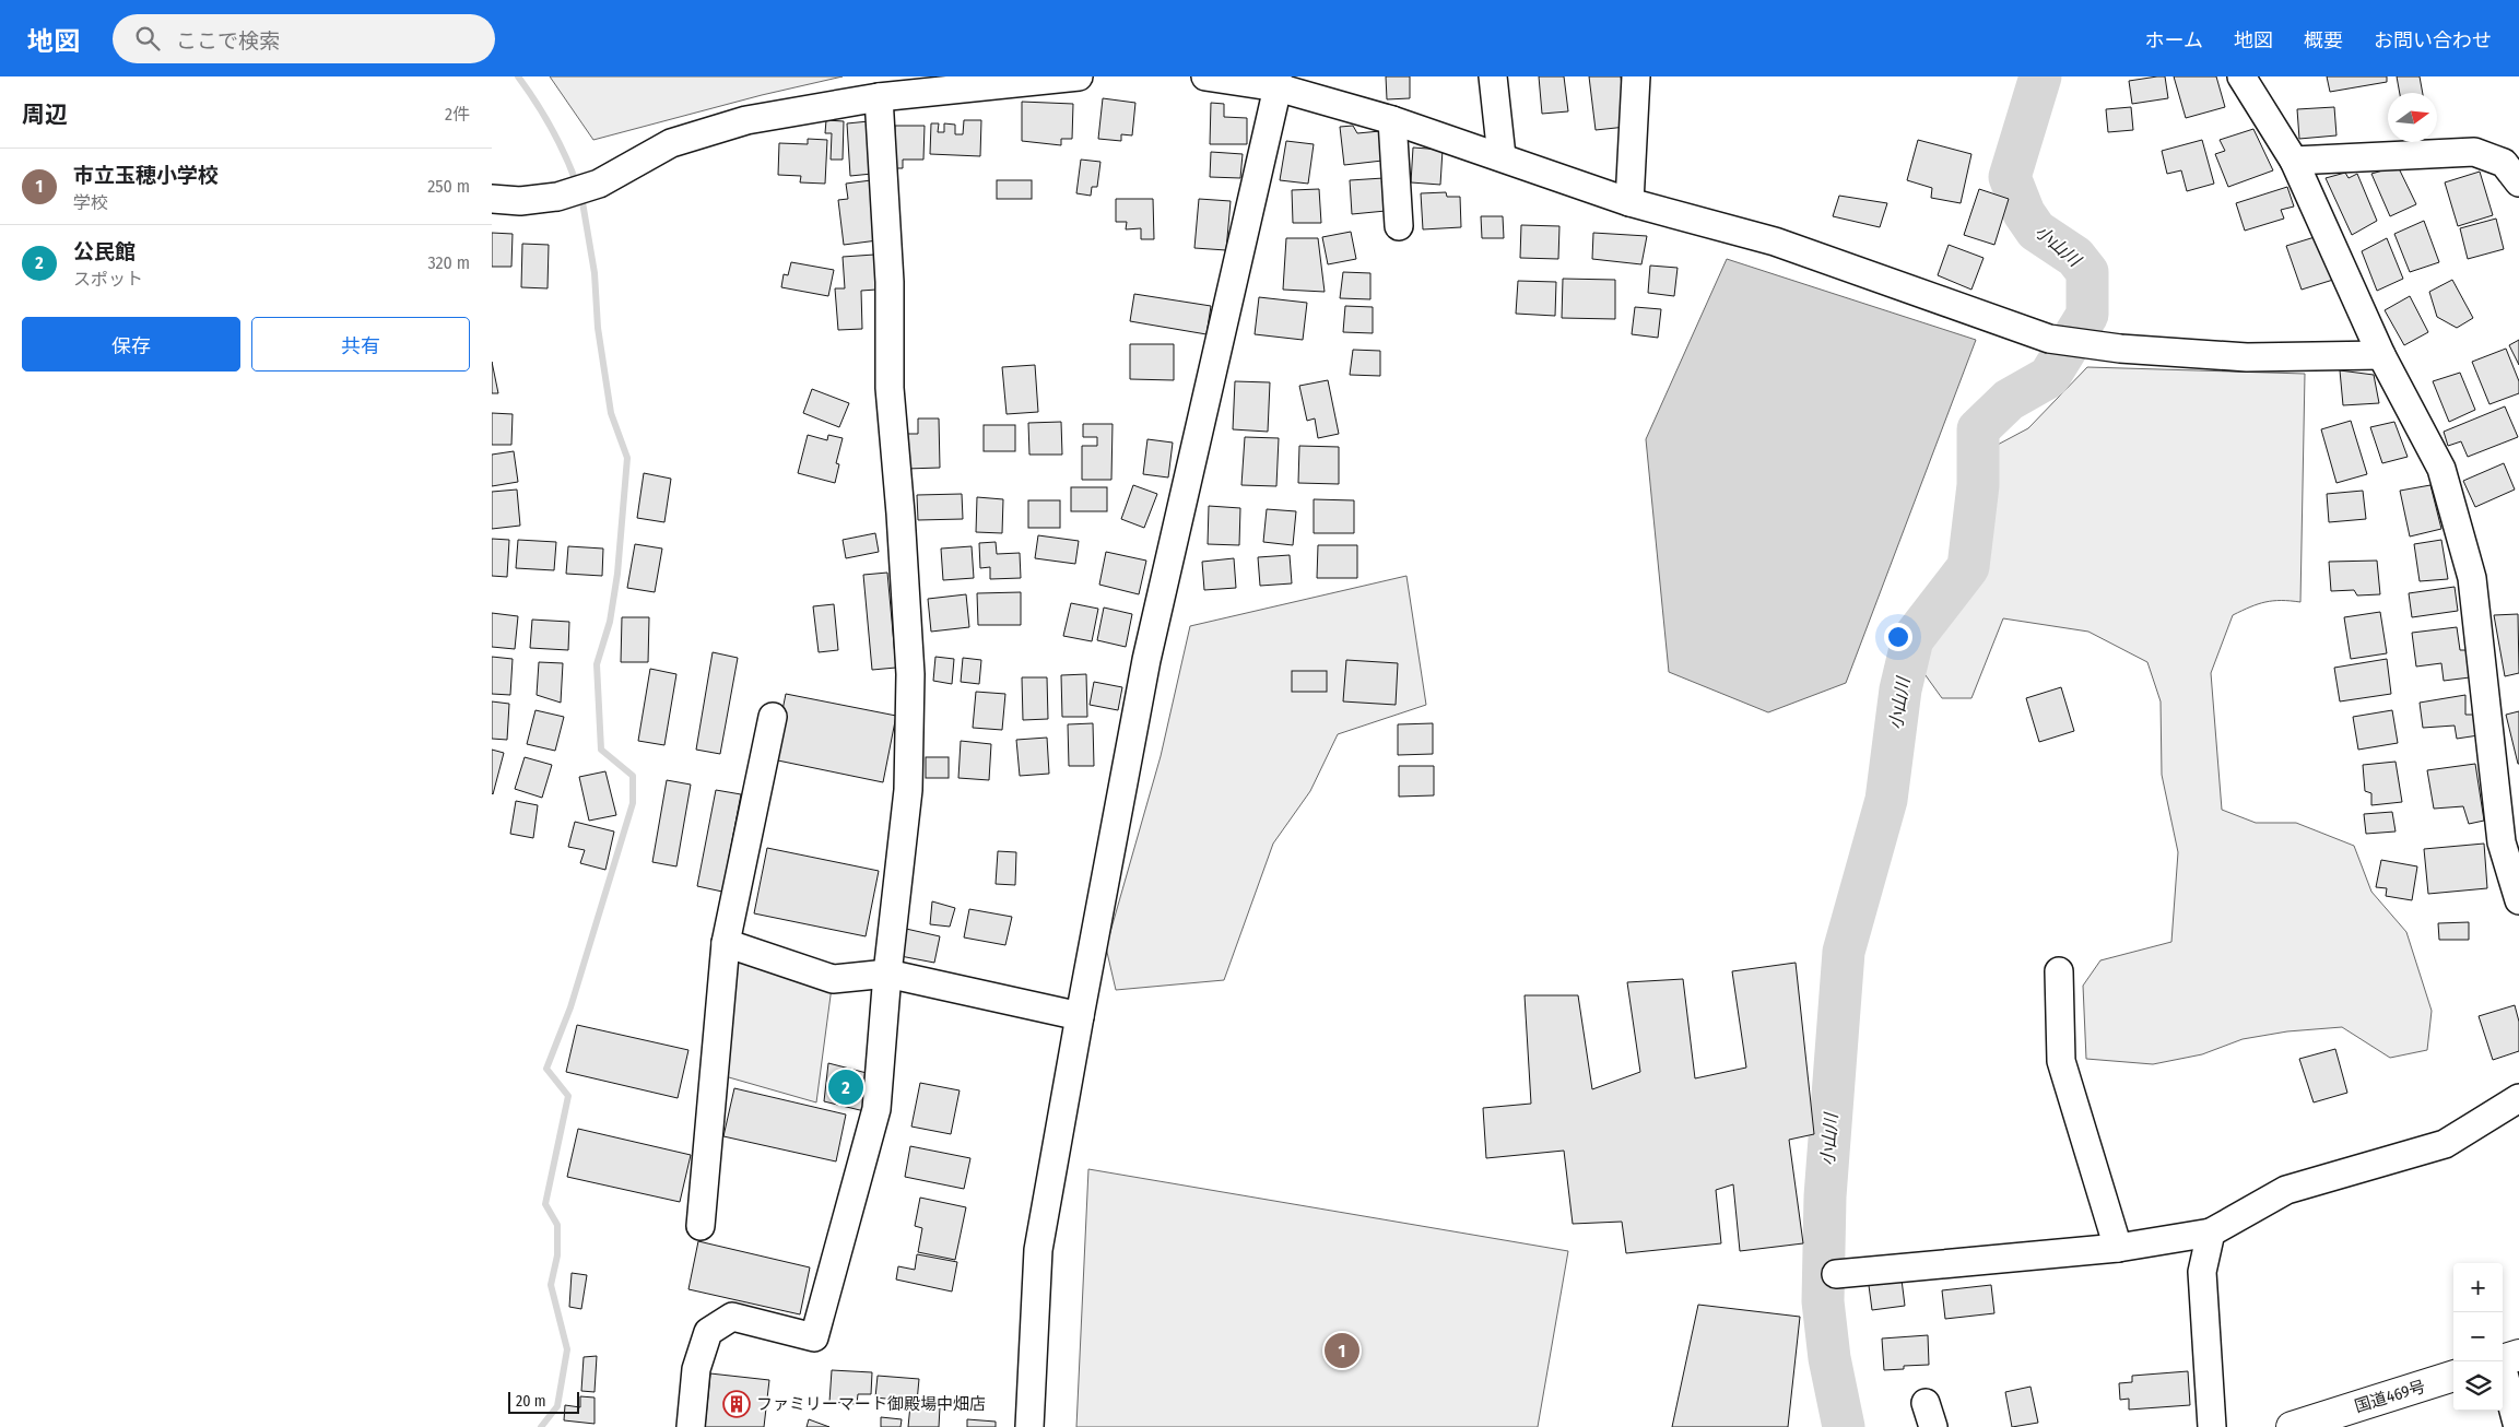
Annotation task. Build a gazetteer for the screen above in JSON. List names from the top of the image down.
{
  "streets": {
    "highway": ["国道469号"]
  },
  "water": ["小山川"],
  "places": {
    "building": ["ファミリーマート御殿場中畑店"]
  },
  "scale_bar": "20 m",
  "north": "right",
  "page": {
    "header": "地図",
    "search": "ここで検索",
    "nav": [
      "ホーム",
      "地図",
      "概要",
      "お問い合わせ"
    ],
    "heading": ["周辺", "2件"],
    "list": [
      {
        "mark": "1",
        "name": "市立玉穂小学校",
        "note": "学校",
        "value": "250 m"
      },
      {
        "mark": "2",
        "name": "公民館",
        "note": "スポット",
        "value": "320 m"
      }
    ],
    "buttons": ["保存", "共有"],
    "pins": ["2", "1"],
    "map_buttons": ["+", "−"],
    "scale": "20 m"
  }
}
